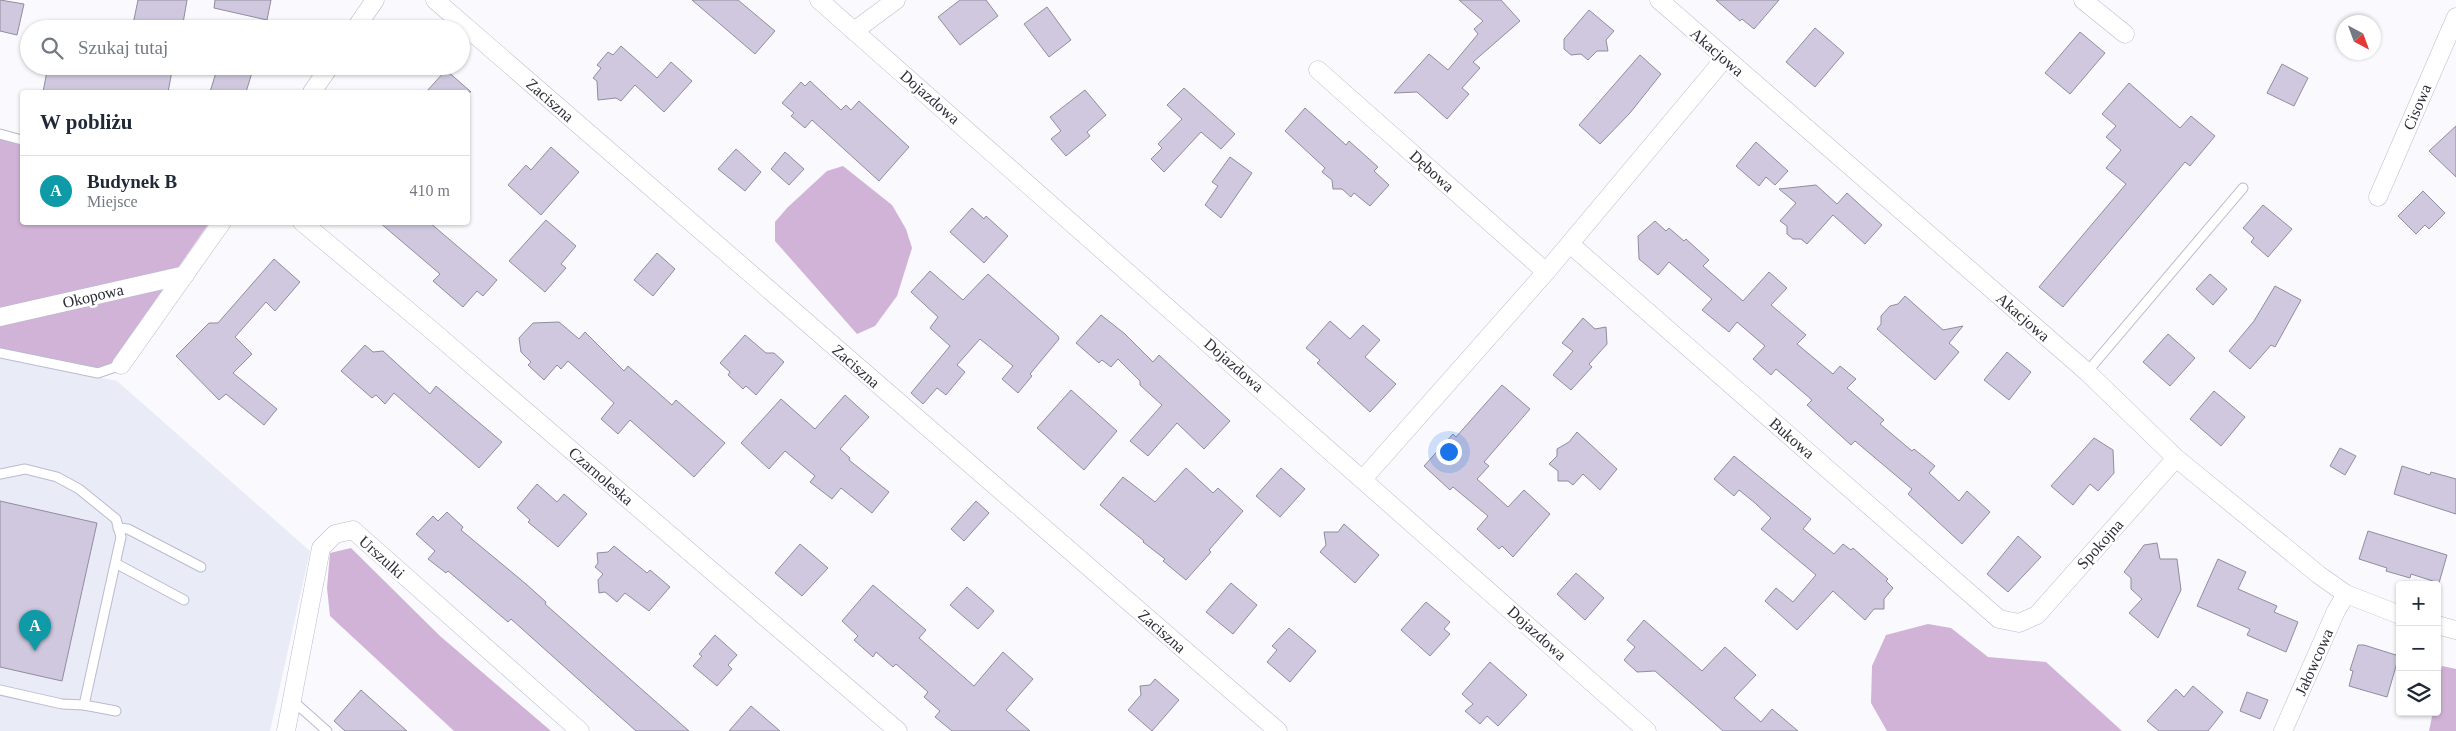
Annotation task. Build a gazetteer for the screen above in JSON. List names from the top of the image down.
{
  "streets": {
    "street": [
      "Akacjowa",
      "Dojazdowa",
      "Zaciszna",
      "Cisowa",
      "Dębowa",
      "Okopowa",
      "Bukowa",
      "Czarnoleska",
      "Spokojna",
      "Urszulki",
      "Jałowcowa"
    ]
  },
  "crossings": [
    ["Akacjowa", "Spokojna"],
    ["Akacjowa", "Jałowcowa"],
    ["Bukowa", "Spokojna"]
  ],
  "north": "bottom right",
  "page": {
    "search": "Szukaj tutaj",
    "heading": "W pobliżu",
    "list": [
      {
        "mark": "A",
        "name": "Budynek B",
        "note": "Miejsce",
        "value": "410 m"
      }
    ],
    "map_buttons": ["+", "−"],
    "pins": "A"
  }
}
